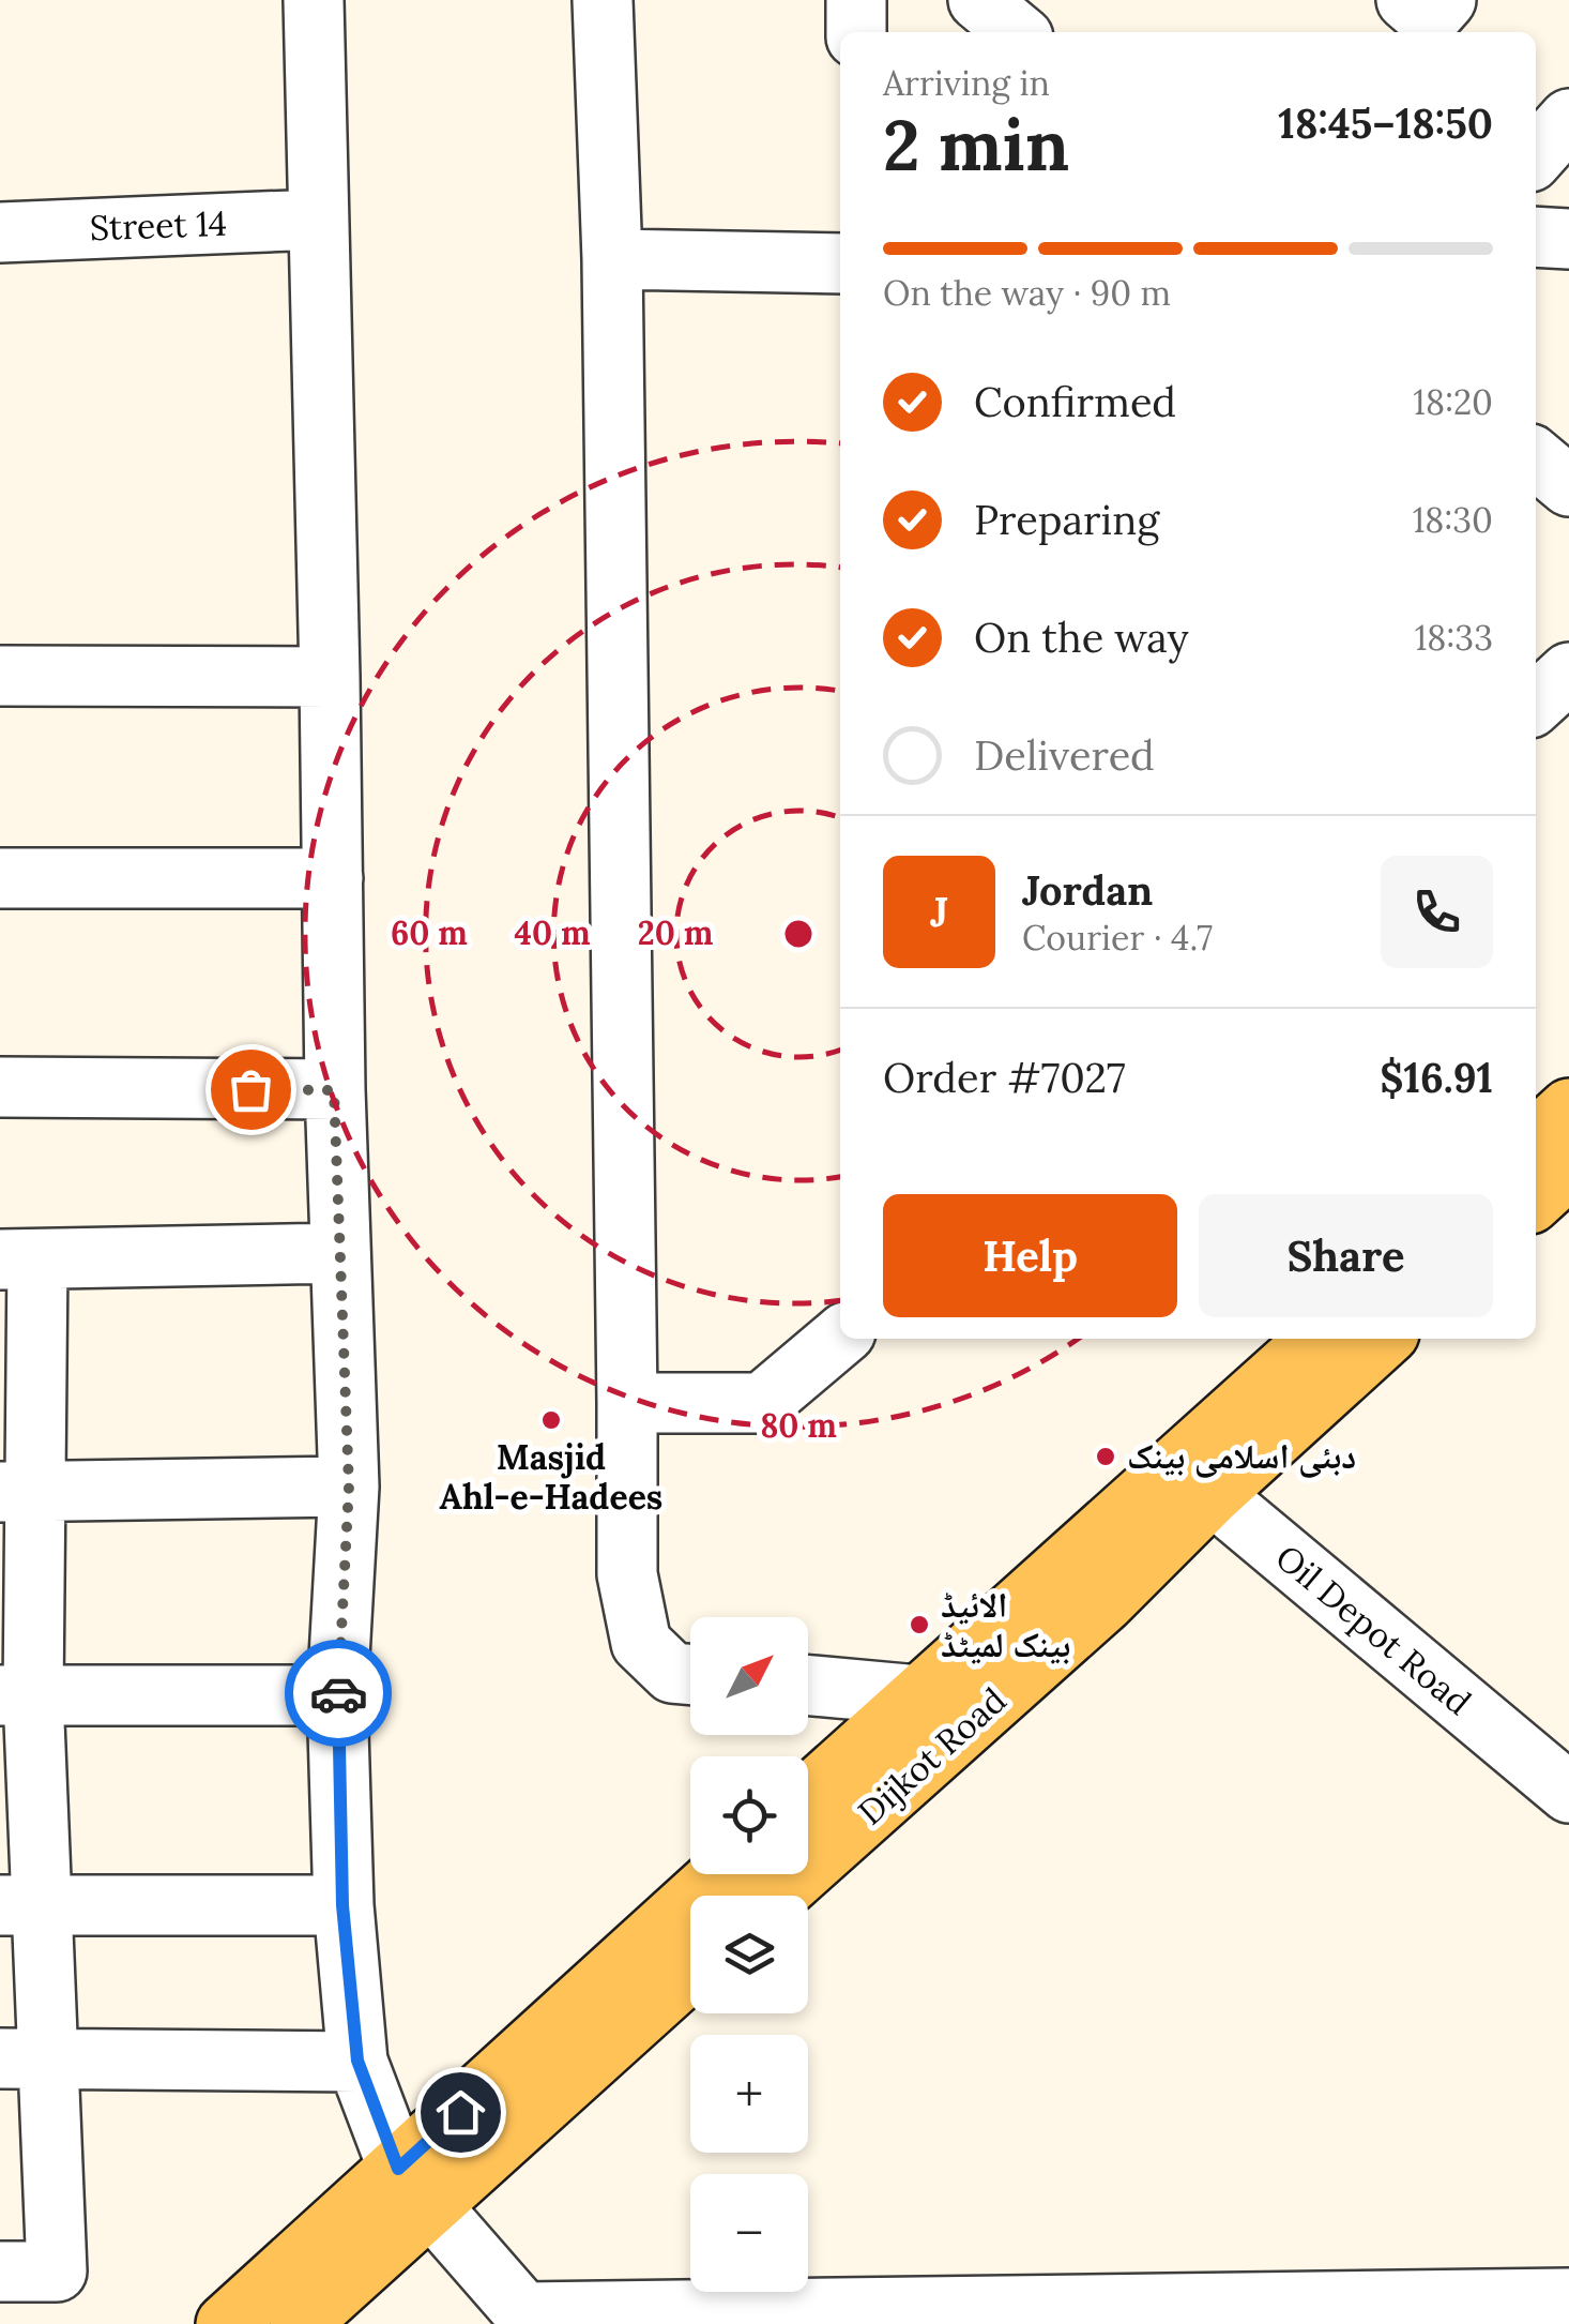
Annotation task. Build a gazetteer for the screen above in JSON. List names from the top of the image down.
{
  "streets": {
    "main road": ["Dijkot Road"],
    "street": ["Street 14", "Oil Depot Road"]
  },
  "crossings": [
    ["Oil Depot Road", "Dijkot Road"]
  ],
  "places": ["Masjid Ahl-e-Hadees", "دبئی اسلامی بینک", "الائیڈ بینک لمیٹڈ"],
  "north": "top right",
  "page": {
    "heading": ["2 min", "Arriving in", "18:45–18:50"],
    "panel": [
      "Jordan",
      "Courier · 4.7",
      "Order #7027",
      "$16.91"
    ],
    "bar": "On the way · 90 m",
    "list": [
      ["Confirmed", "18:20"],
      ["Preparing", "18:30"],
      ["On the way", "18:33"],
      "Delivered"
    ],
    "round": "J",
    "buttons": ["Help", "Share"],
    "map_buttons": ["+", "−"]
  },
  "rings": [
    "60 m",
    "40 m",
    "20 m",
    "80 m"
  ]
}
